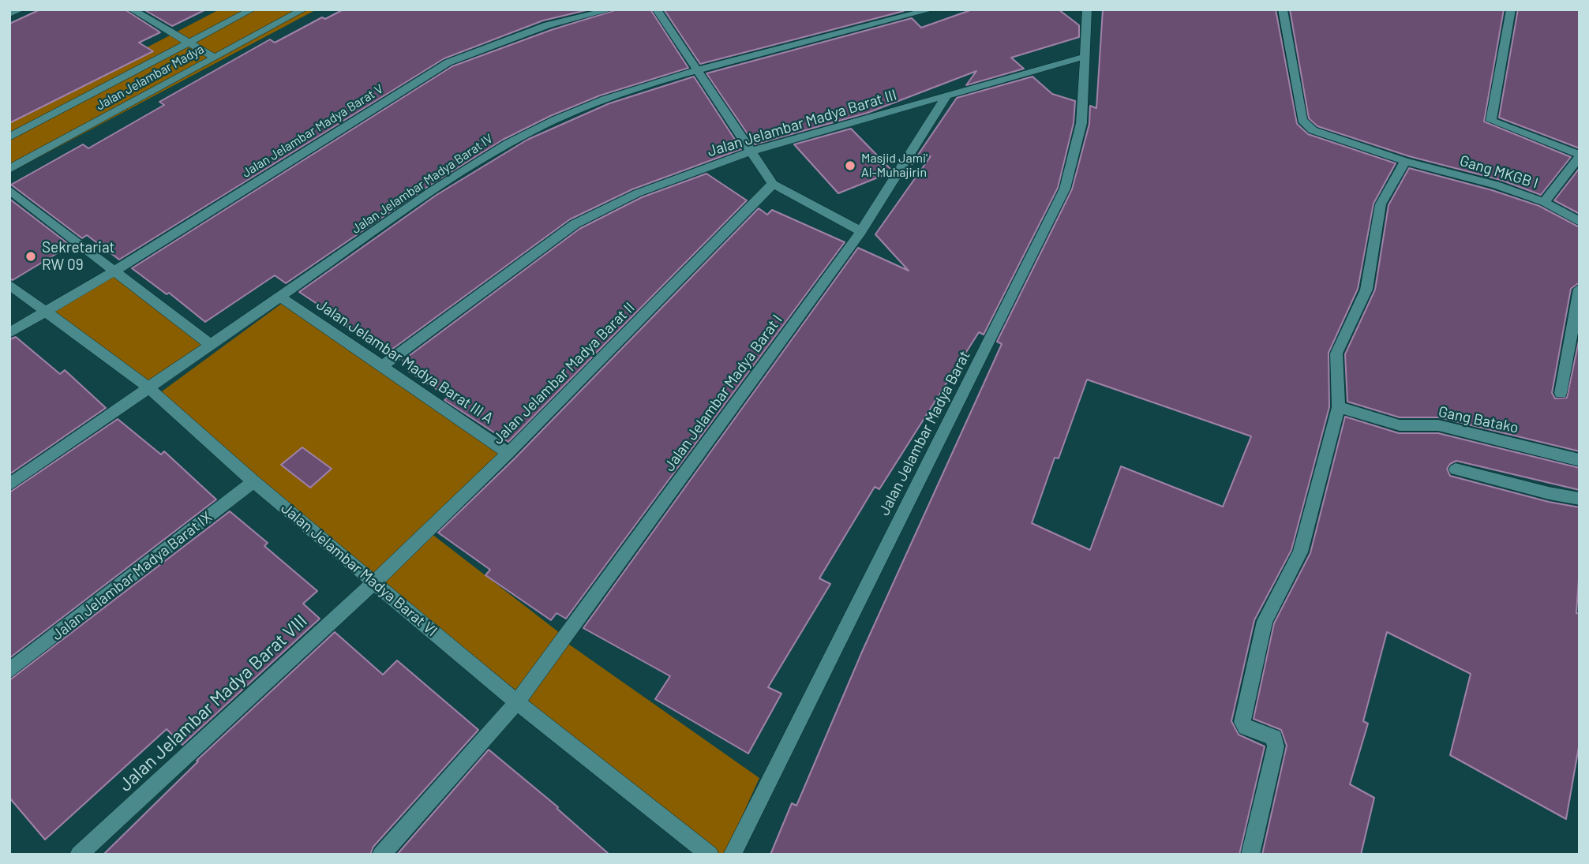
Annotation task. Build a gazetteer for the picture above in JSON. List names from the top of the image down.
{
  "streets": {
    "street": [
      "Jalan Jelambar Madya",
      "Jalan Jelambar Madya Barat III",
      "Jalan Jelambar Madya Barat V",
      "Gang MKGB I",
      "Jalan Jelambar Madya Barat IV",
      "Jalan Jelambar Madya Barat III A",
      "Jalan Jelambar Madya Barat II",
      "Jalan Jelambar Madya Barat I",
      "Gang Batako",
      "Jalan Jelambar Madya Barat",
      "Jalan Jelambar Madya Barat VI",
      "Jalan Jelambar Madya Barat IX",
      "Jalan Jelambar Madya Barat VIII"
    ]
  },
  "crossings": [
    ["Jalan Jelambar Madya Barat III", "Jalan Jelambar Madya Barat III A"],
    ["Jalan Jelambar Madya Barat III", "Jalan Jelambar Madya Barat I"],
    ["Jalan Jelambar Madya Barat III", "Jalan Jelambar Madya Barat"],
    ["Jalan Jelambar Madya Barat V", "Jalan Jelambar Madya Barat VI"],
    ["Jalan Jelambar Madya Barat IV", "Jalan Jelambar Madya Barat III A"],
    ["Jalan Jelambar Madya Barat IV", "Jalan Jelambar Madya Barat VI"],
    ["Jalan Jelambar Madya Barat III A", "Jalan Jelambar Madya Barat II"],
    ["Jalan Jelambar Madya Barat II", "Jalan Jelambar Madya Barat VI"],
    ["Jalan Jelambar Madya Barat II", "Jalan Jelambar Madya Barat VIII"],
    ["Jalan Jelambar Madya Barat I", "Jalan Jelambar Madya Barat VI"],
    ["Jalan Jelambar Madya Barat VI", "Jalan Jelambar Madya Barat IX"],
    ["Jalan Jelambar Madya Barat VI", "Jalan Jelambar Madya Barat VIII"]
  ],
  "places": ["Masjid Jami' Al-Muhajirin", "Sekretariat RW 09"]
}
